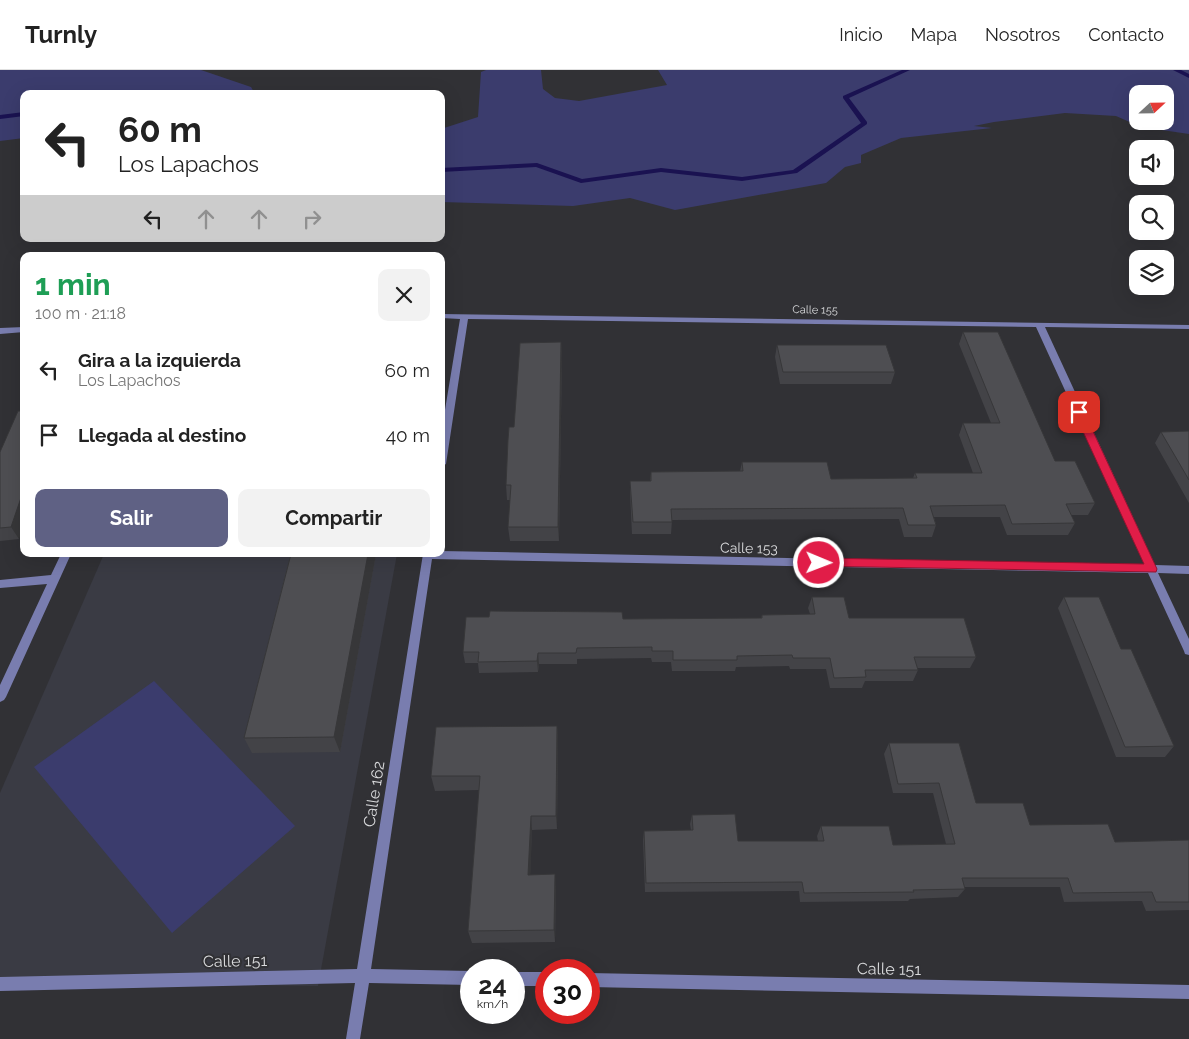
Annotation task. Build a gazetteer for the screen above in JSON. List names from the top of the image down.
{
  "streets": {
    "street": [
      "Calle 155",
      "Calle 153",
      "Calle 162",
      "Calle 151"
    ]
  },
  "crossings": [
    ["Calle 162", "Calle 151"]
  ],
  "north": "right",
  "page": {
    "header": "Turnly",
    "nav": [
      "Inicio",
      "Mapa",
      "Nosotros",
      "Contacto"
    ],
    "turn": ["60 m", "Los Lapachos"],
    "heading": ["1 min", "100 m · 21:18"],
    "list": [
      {
        "name": "Gira a la izquierda",
        "note": "Los Lapachos",
        "value": "60 m"
      },
      {
        "name": "Llegada al destino",
        "value": "40 m"
      }
    ],
    "buttons": ["Salir", "Compartir"],
    "speed": "24 km/h",
    "limit": "30"
  }
}
